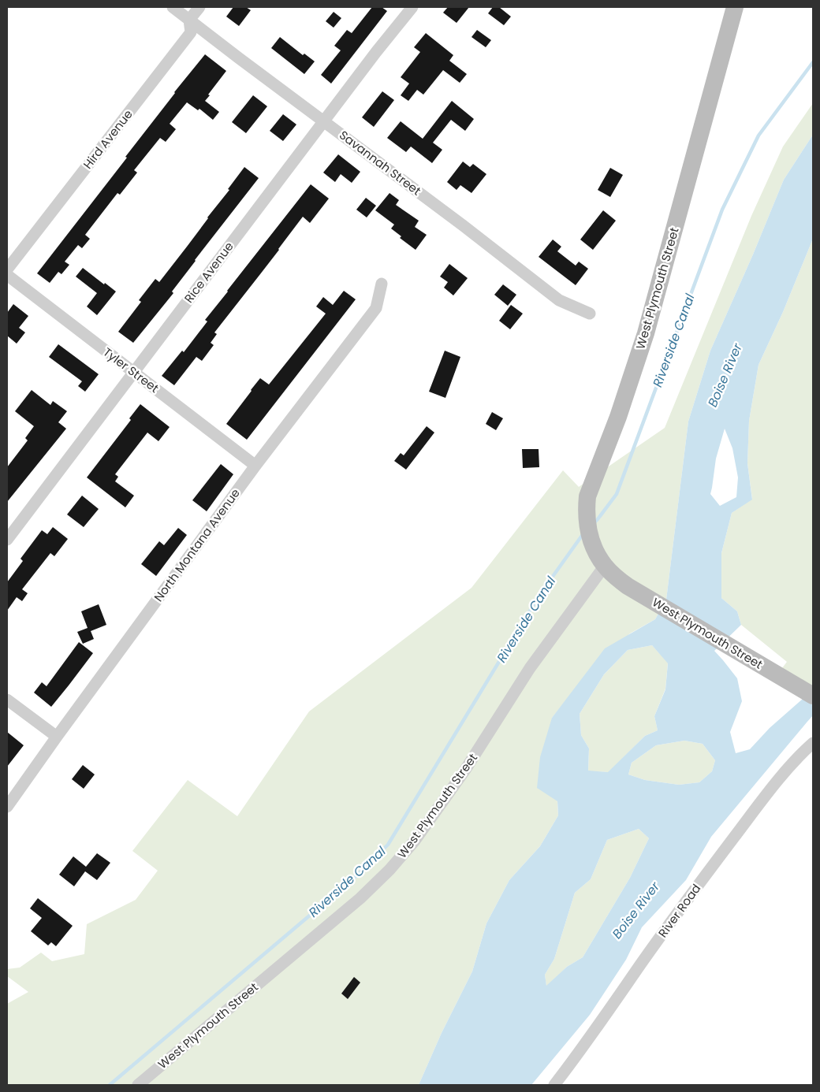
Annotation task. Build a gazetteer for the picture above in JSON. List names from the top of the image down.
{
  "streets": {
    "street": [
      "Hird Avenue",
      "Savannah Street",
      "Rice Avenue",
      "West Plymouth Street",
      "Tyler Street",
      "North Montana Avenue",
      "River Road"
    ]
  },
  "crossings": [
    ["Hird Avenue", "Savannah Street"],
    ["Savannah Street", "Rice Avenue"],
    ["Rice Avenue", "Tyler Street"],
    ["Tyler Street", "North Montana Avenue"]
  ],
  "water": ["Riverside Canal", "Boise River"]
}
